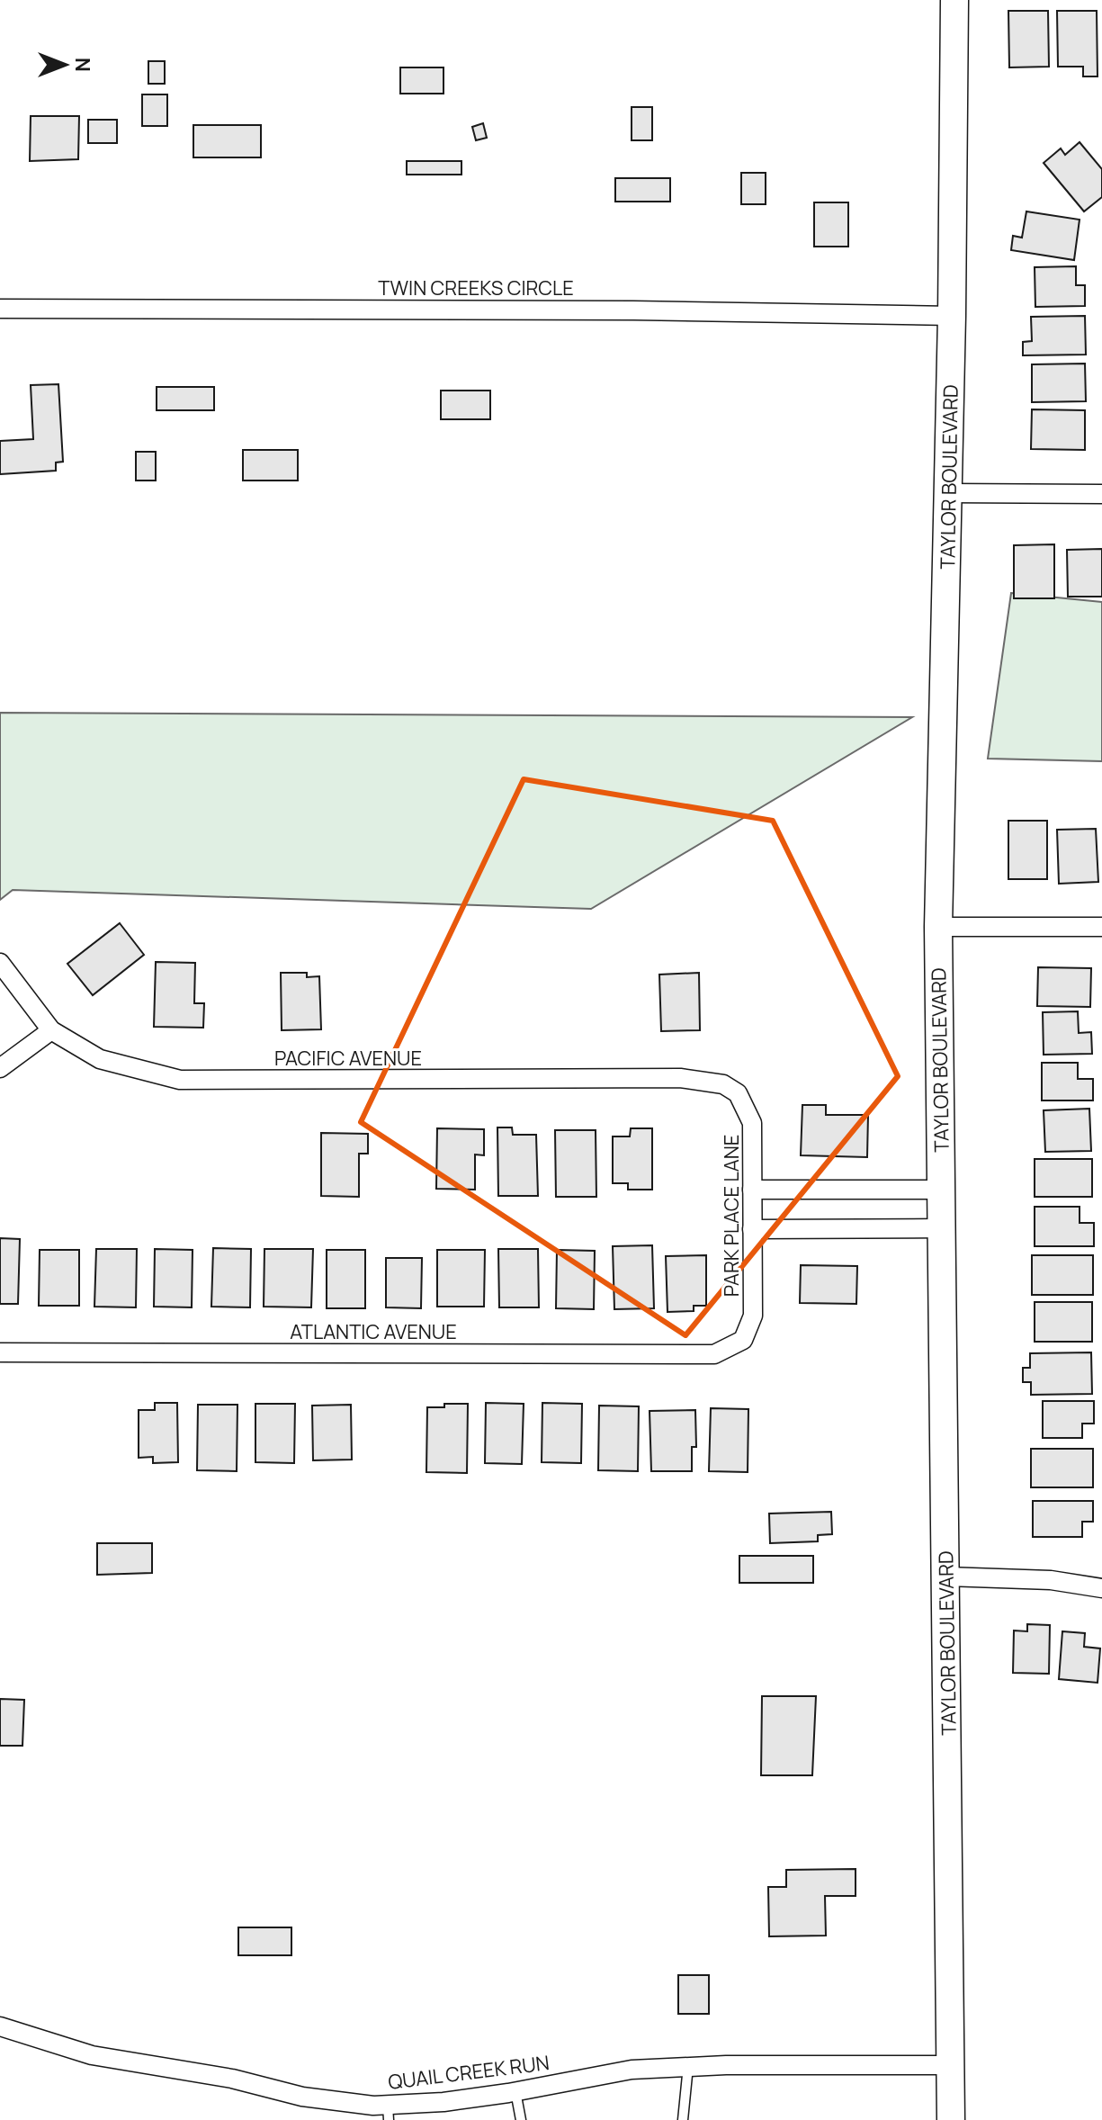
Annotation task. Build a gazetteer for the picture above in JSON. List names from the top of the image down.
{
  "streets": {
    "street": [
      "TWIN CREEKS CIRCLE",
      "TAYLOR BOULEVARD",
      "PACIFIC AVENUE",
      "PARK PLACE LANE",
      "ATLANTIC AVENUE",
      "QUAIL CREEK RUN"
    ]
  },
  "crossings": [
    ["TWIN CREEKS CIRCLE", "TAYLOR BOULEVARD"],
    ["TAYLOR BOULEVARD", "QUAIL CREEK RUN"],
    ["PACIFIC AVENUE", "PARK PLACE LANE"],
    ["PARK PLACE LANE", "ATLANTIC AVENUE"]
  ],
  "north": "right"
}
